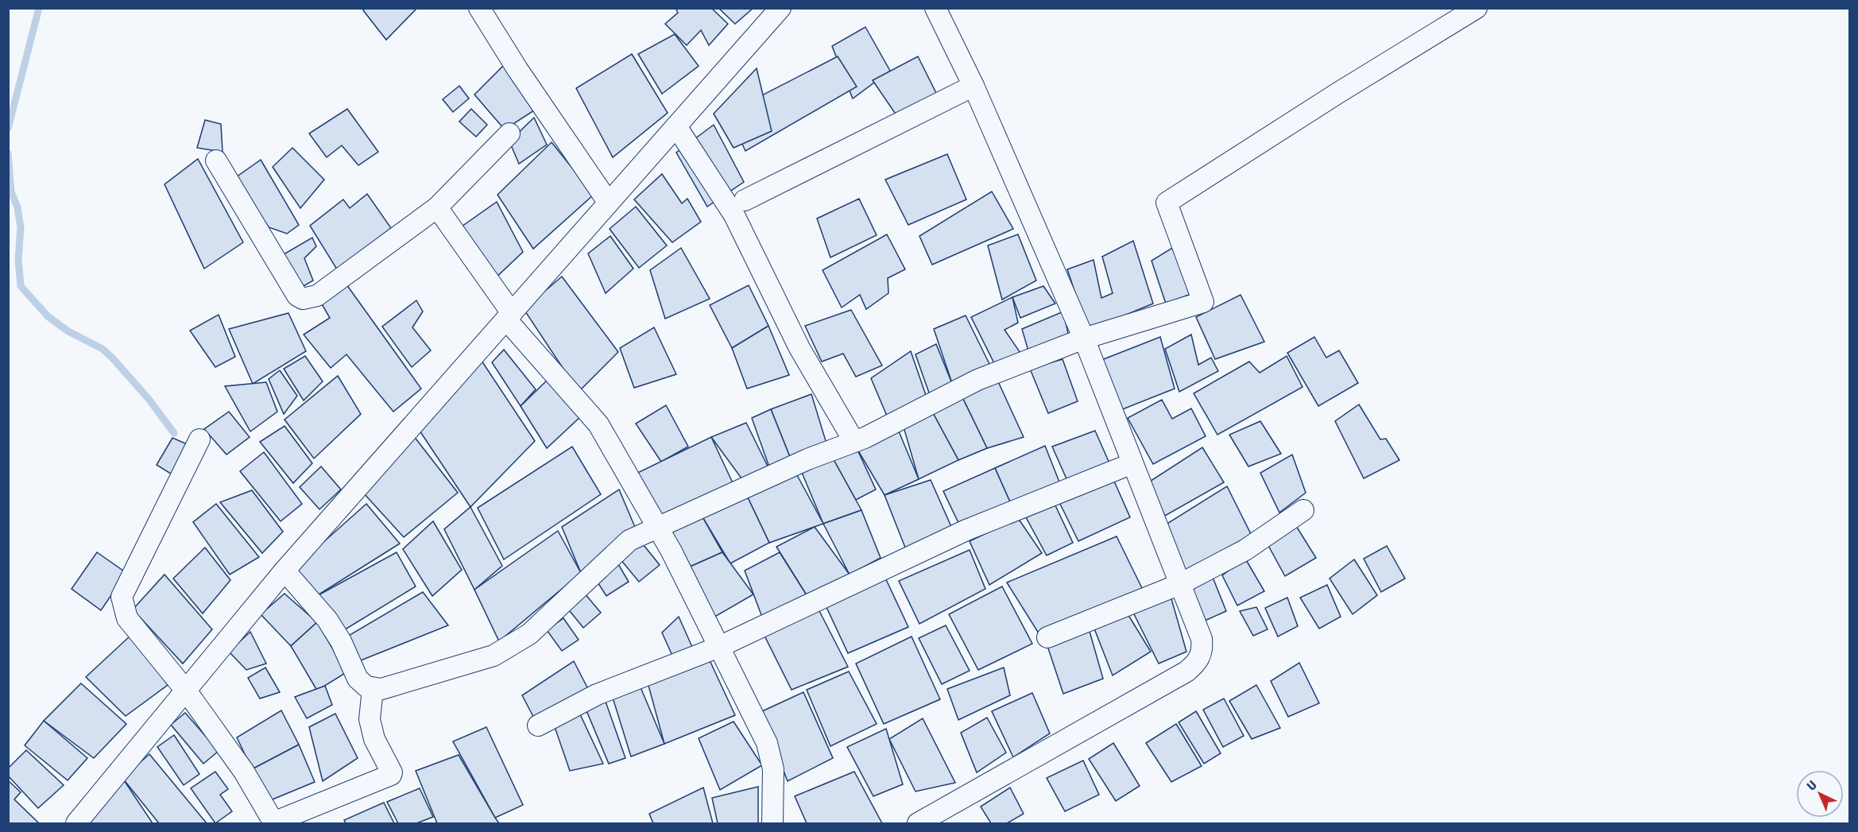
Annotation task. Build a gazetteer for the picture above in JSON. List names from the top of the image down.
{
  "north": "top left"
}
